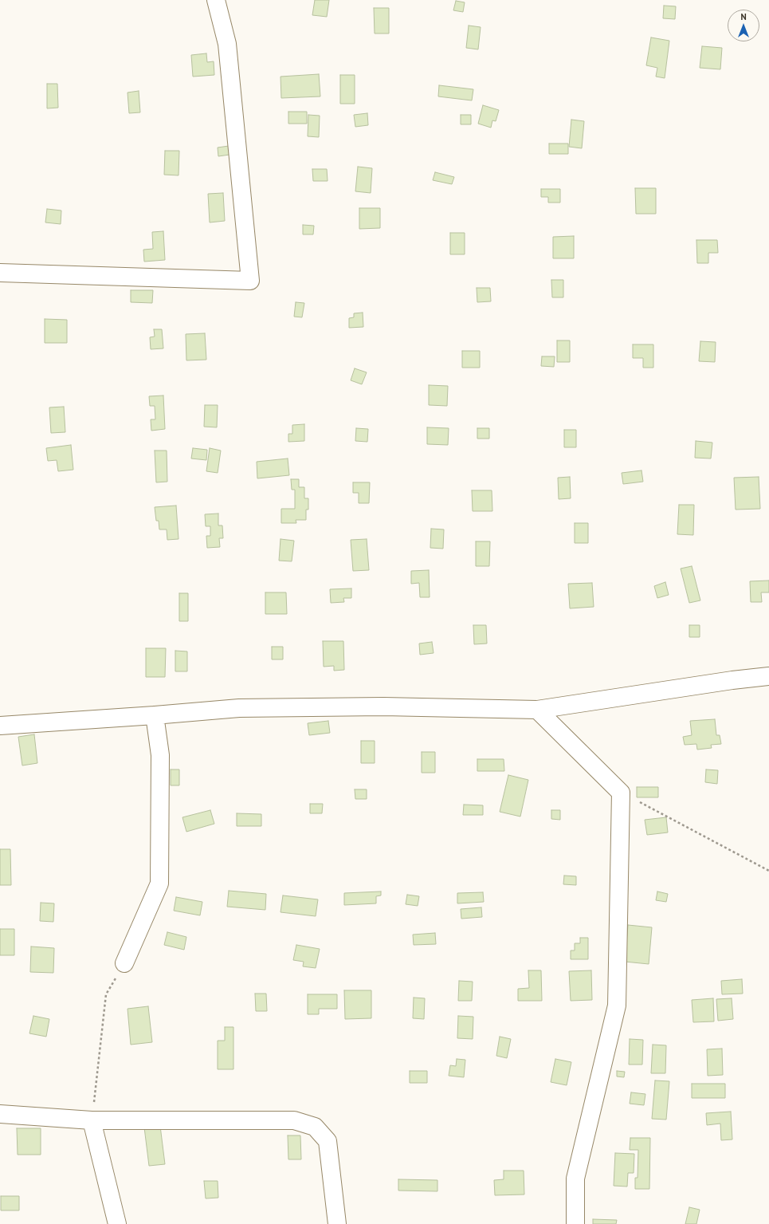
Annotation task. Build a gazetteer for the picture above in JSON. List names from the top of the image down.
{
  "north": "top"
}
